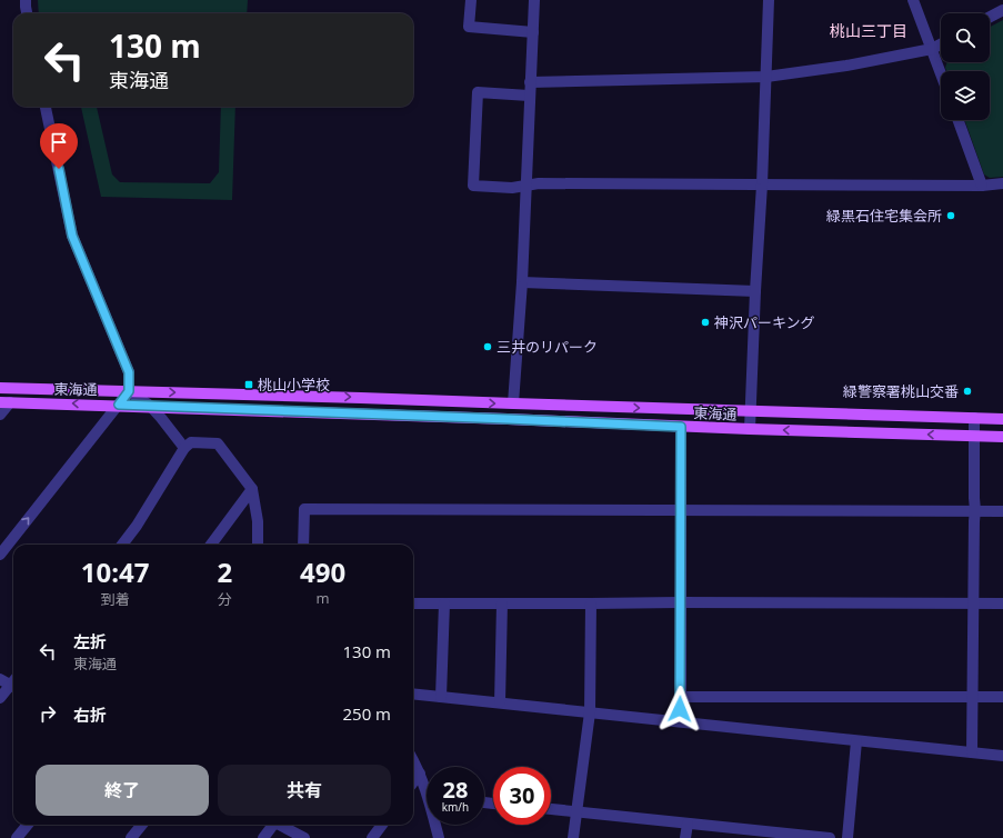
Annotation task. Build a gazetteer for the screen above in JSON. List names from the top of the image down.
{
  "streets": {
    "main road": ["東海通"]
  },
  "districts": ["桃山三丁目"],
  "places": {
    "other": [
      "緑黒石住宅集会所",
      "神沢パーキング",
      "三井のリパーク",
      "緑警察署桃山交番"
    ],
    "transit": ["桃山小学校"]
  },
  "page": {
    "turn": ["130 m", "東海通"],
    "eta": [
      "10:47",
      "到着",
      "2",
      "分",
      "490",
      "m"
    ],
    "list": [
      {
        "name": "左折",
        "note": "東海通",
        "value": "130 m"
      },
      {
        "name": "右折",
        "value": "250 m"
      }
    ],
    "buttons": ["終了", "共有"],
    "speed": "28 km/h",
    "limit": "30"
  }
}
